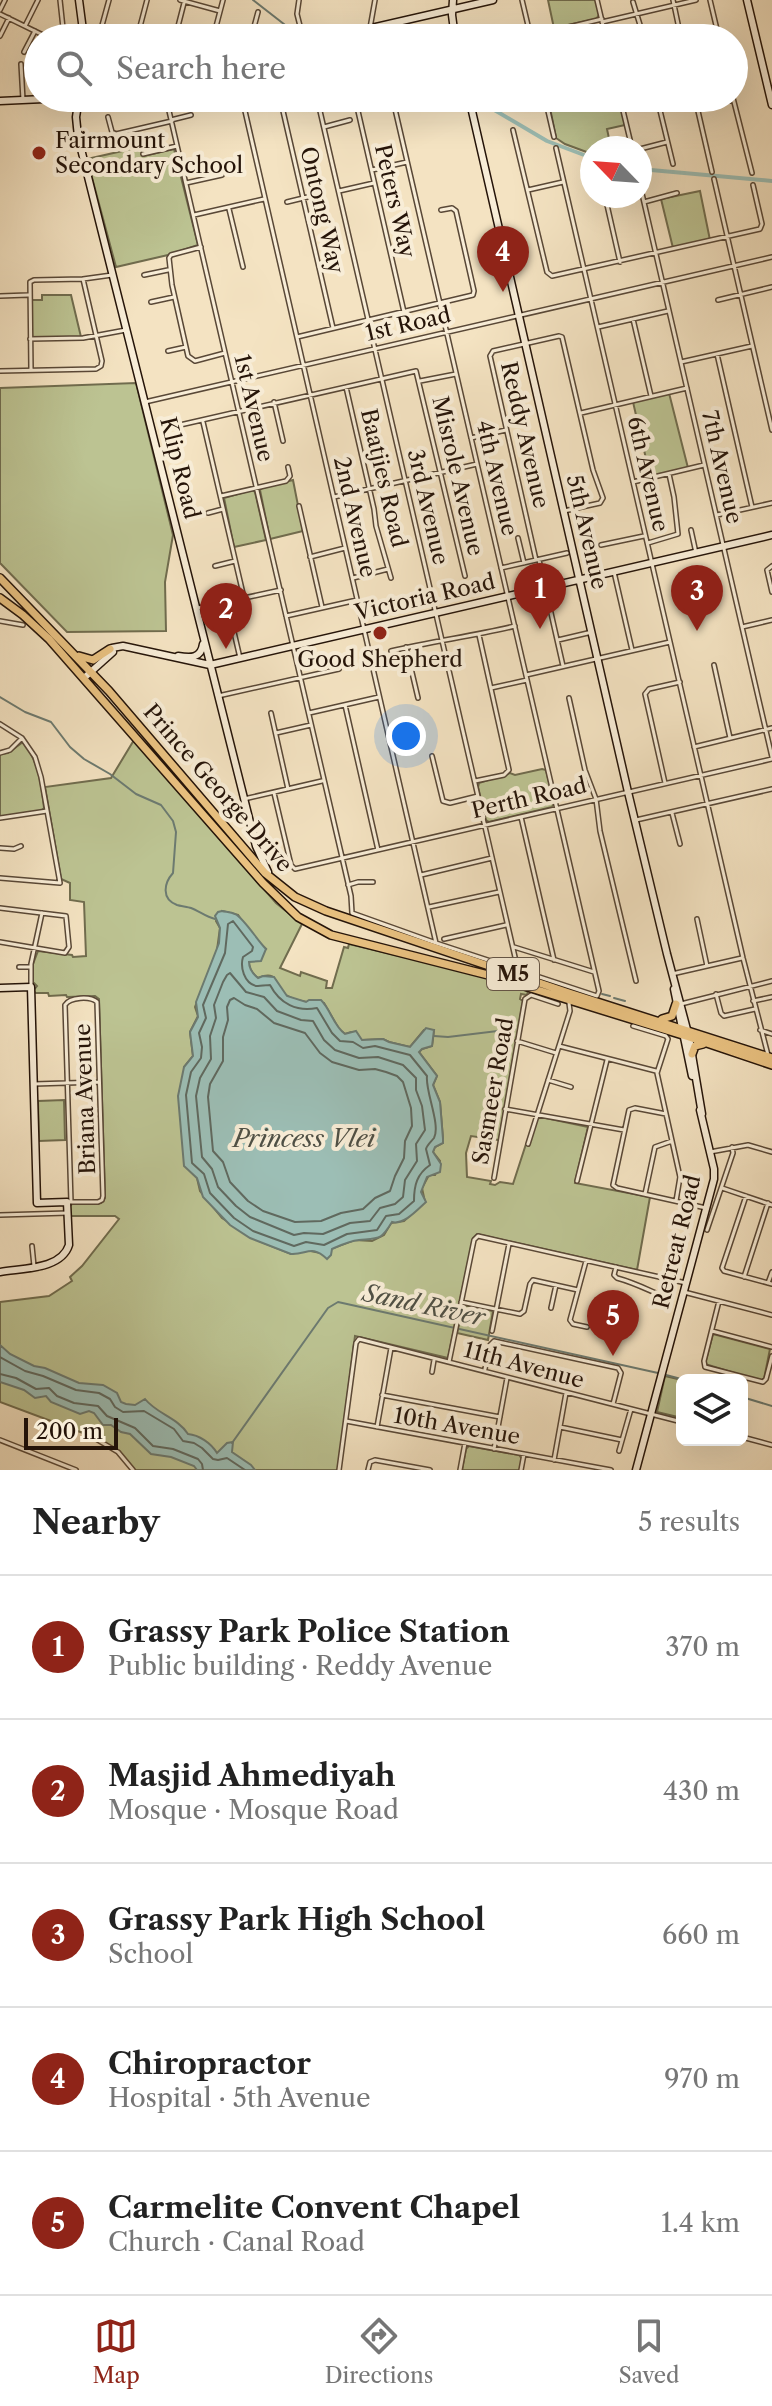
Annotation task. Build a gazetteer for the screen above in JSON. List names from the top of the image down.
{
  "streets": {
    "main road": ["Prince George Drive", "M5"],
    "street": [
      "Peters Way",
      "Ontong Way",
      "1st Road",
      "1st Avenue",
      "Reddy Avenue",
      "7th Avenue",
      "Klip Road",
      "6th Avenue",
      "Misrole Avenue",
      "Baatjies Road",
      "4th Avenue",
      "3rd Avenue",
      "2nd Avenue",
      "5th Avenue",
      "Victoria Road",
      "Perth Road",
      "Sasmeer Road",
      "Briana Avenue",
      "Retreat Road",
      "11th Avenue",
      "10th Avenue"
    ]
  },
  "crossings": [
    ["1st Road", "1st Avenue"],
    ["1st Road", "7th Avenue"],
    ["1st Road", "Klip Road"],
    ["1st Road", "6th Avenue"],
    ["1st Road", "4th Avenue"],
    ["1st Road", "3rd Avenue"],
    ["1st Road", "2nd Avenue"],
    ["1st Road", "5th Avenue"],
    ["1st Avenue", "2nd Avenue"],
    ["1st Avenue", "Victoria Road"],
    ["1st Avenue", "Perth Road"],
    ["Reddy Avenue", "5th Avenue"],
    ["Reddy Avenue", "Victoria Road"],
    ["7th Avenue", "Victoria Road"],
    ["7th Avenue", "Perth Road"],
    ["Klip Road", "Victoria Road"],
    ["Klip Road", "Prince George Drive"],
    ["6th Avenue", "Victoria Road"],
    ["6th Avenue", "Prince George Drive"],
    ["6th Avenue", "Perth Road"],
    ["Misrole Avenue", "3rd Avenue"],
    ["4th Avenue", "3rd Avenue"],
    ["4th Avenue", "Victoria Road"],
    ["4th Avenue", "Perth Road"],
    ["3rd Avenue", "Victoria Road"],
    ["3rd Avenue", "Perth Road"],
    ["2nd Avenue", "Victoria Road"],
    ["2nd Avenue", "Perth Road"],
    ["5th Avenue", "Victoria Road"],
    ["5th Avenue", "Prince George Drive"],
    ["5th Avenue", "Perth Road"],
    ["5th Avenue", "Retreat Road"],
    ["Prince George Drive", "Retreat Road"],
    ["Retreat Road", "11th Avenue"],
    ["11th Avenue", "10th Avenue"]
  ],
  "water": ["Princess Vlei", "Sand River"],
  "places": ["Fairmount Secondary School", "Good Shepherd"],
  "scale_bar": "200 m",
  "north": "top left",
  "page": {
    "search": "Search here",
    "pins": [
      "4",
      "1",
      "3",
      "2",
      "5"
    ],
    "scale": "200 m",
    "heading": ["Nearby", "5 results"],
    "list": [
      {
        "mark": "1",
        "name": "Grassy Park Police Station",
        "note": "Public building · Reddy Avenue",
        "value": "370 m"
      },
      {
        "mark": "2",
        "name": "Masjid Ahmediyah",
        "note": "Mosque · Mosque Road",
        "value": "430 m"
      },
      {
        "mark": "3",
        "name": "Grassy Park High School",
        "note": "School",
        "value": "660 m"
      },
      {
        "mark": "4",
        "name": "Chiropractor",
        "note": "Hospital · 5th Avenue",
        "value": "970 m"
      },
      {
        "mark": "5",
        "name": "Carmelite Convent Chapel",
        "note": "Church · Canal Road",
        "value": "1.4 km"
      }
    ],
    "nav": ["Map", "Directions", "Saved"]
  }
}
